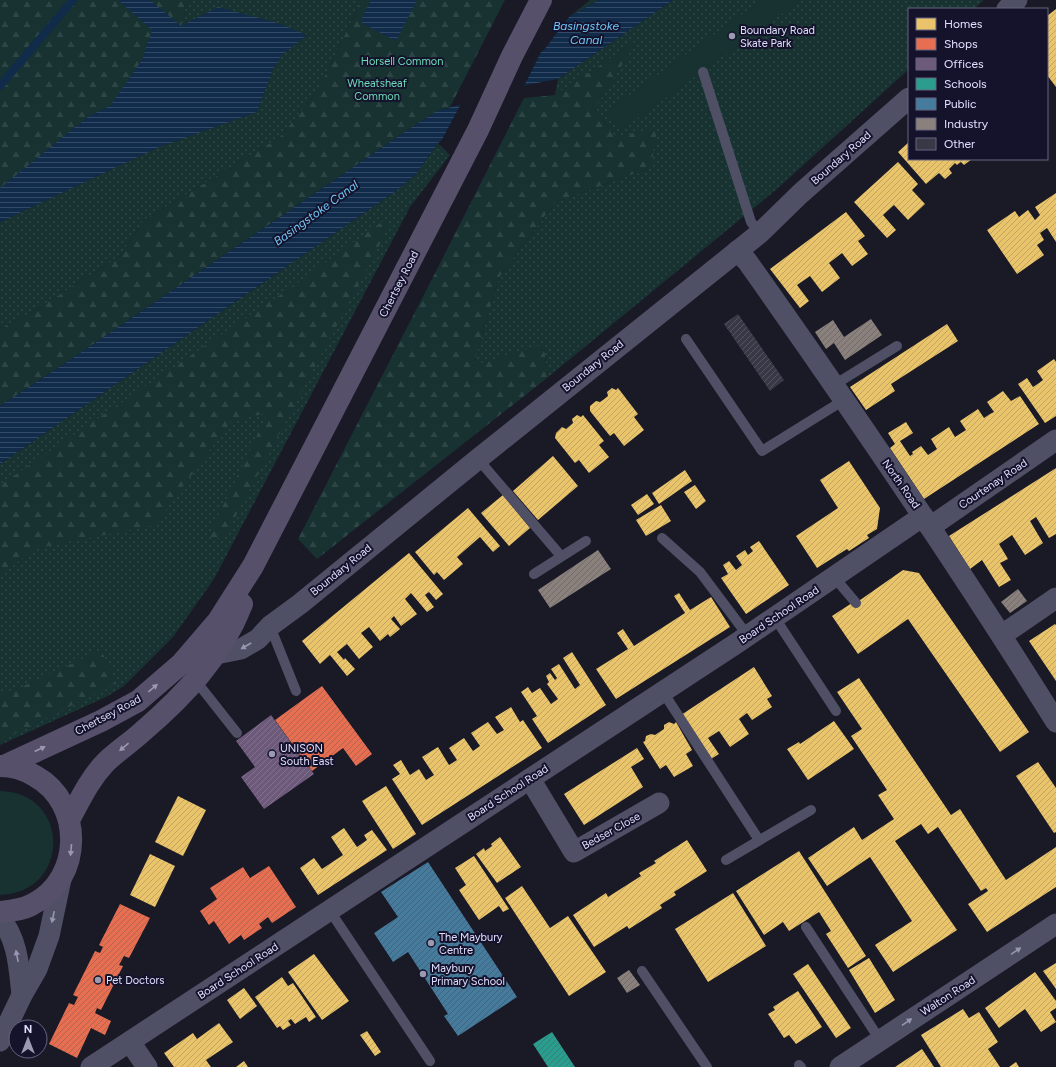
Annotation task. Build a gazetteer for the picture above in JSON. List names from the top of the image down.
{
  "streets": {
    "main road": ["Chertsey Road"],
    "street": [
      "Boundary Road",
      "North Road",
      "Courtenay Road",
      "Board School Road",
      "Bedser Close",
      "Walton Road"
    ]
  },
  "crossings": [
    ["Boundary Road", "Chertsey Road"],
    ["Boundary Road", "North Road"],
    ["North Road", "Courtenay Road"],
    ["North Road", "Board School Road"],
    ["Courtenay Road", "Board School Road"],
    ["Board School Road", "Bedser Close"]
  ],
  "one_way": ["Walton Road"],
  "water": ["Basingstoke Canal"],
  "parks": ["Horsell Common", "Wheatsheaf Common"],
  "places": [
    "Boundary Road Skate Park",
    "UNISON South East",
    "The Maybury Centre",
    "Maybury Primary School",
    "Pet Doctors"
  ],
  "legend": [
    "Homes",
    "Shops",
    "Offices",
    "Schools",
    "Public",
    "Industry",
    "Other"
  ],
  "north": "top"
}
